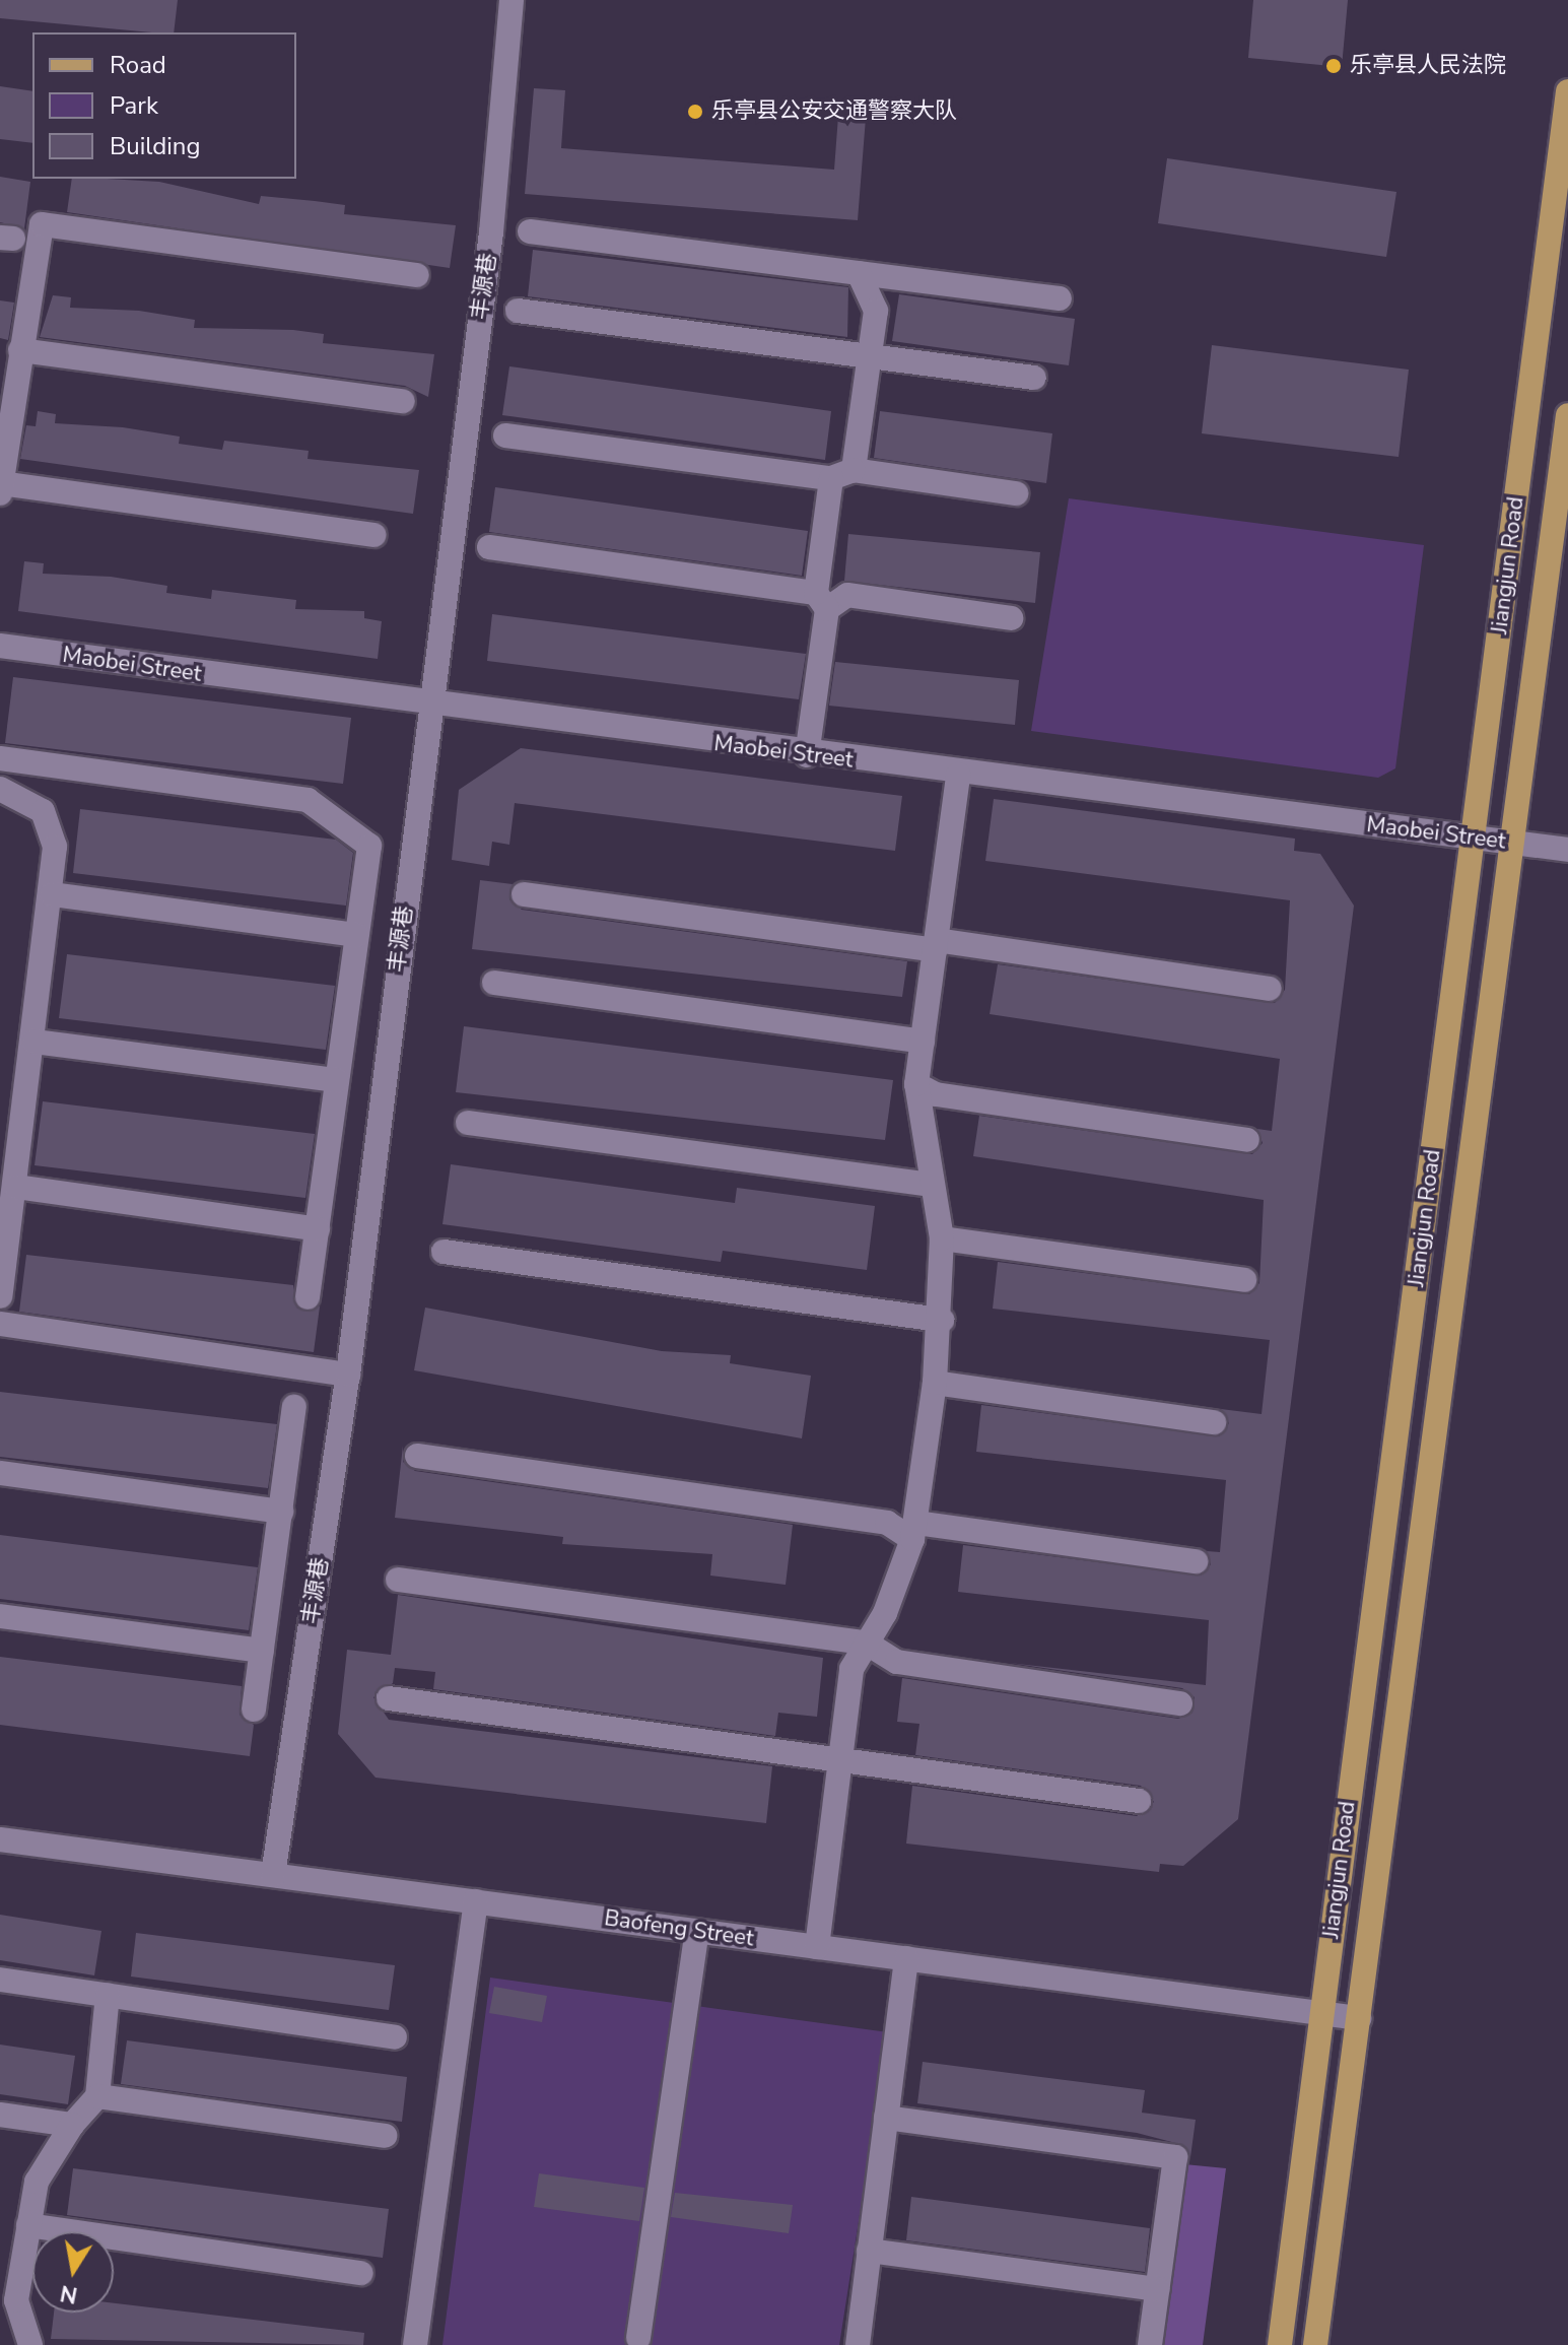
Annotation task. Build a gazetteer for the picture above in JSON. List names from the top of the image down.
{
  "streets": {
    "main road": ["Jiangjun Road"],
    "street": ["丰源巷", "Maobei Street", "Baofeng Street"]
  },
  "crossings": [
    ["丰源巷", "Maobei Street"],
    ["丰源巷", "Baofeng Street"],
    ["Jiangjun Road", "Maobei Street"],
    ["Jiangjun Road", "Baofeng Street"]
  ],
  "places": ["乐亭县人民法院", "乐亭县公安交通警察大队"],
  "legend": ["Road", "Park", "Building"],
  "north": "bottom"
}
